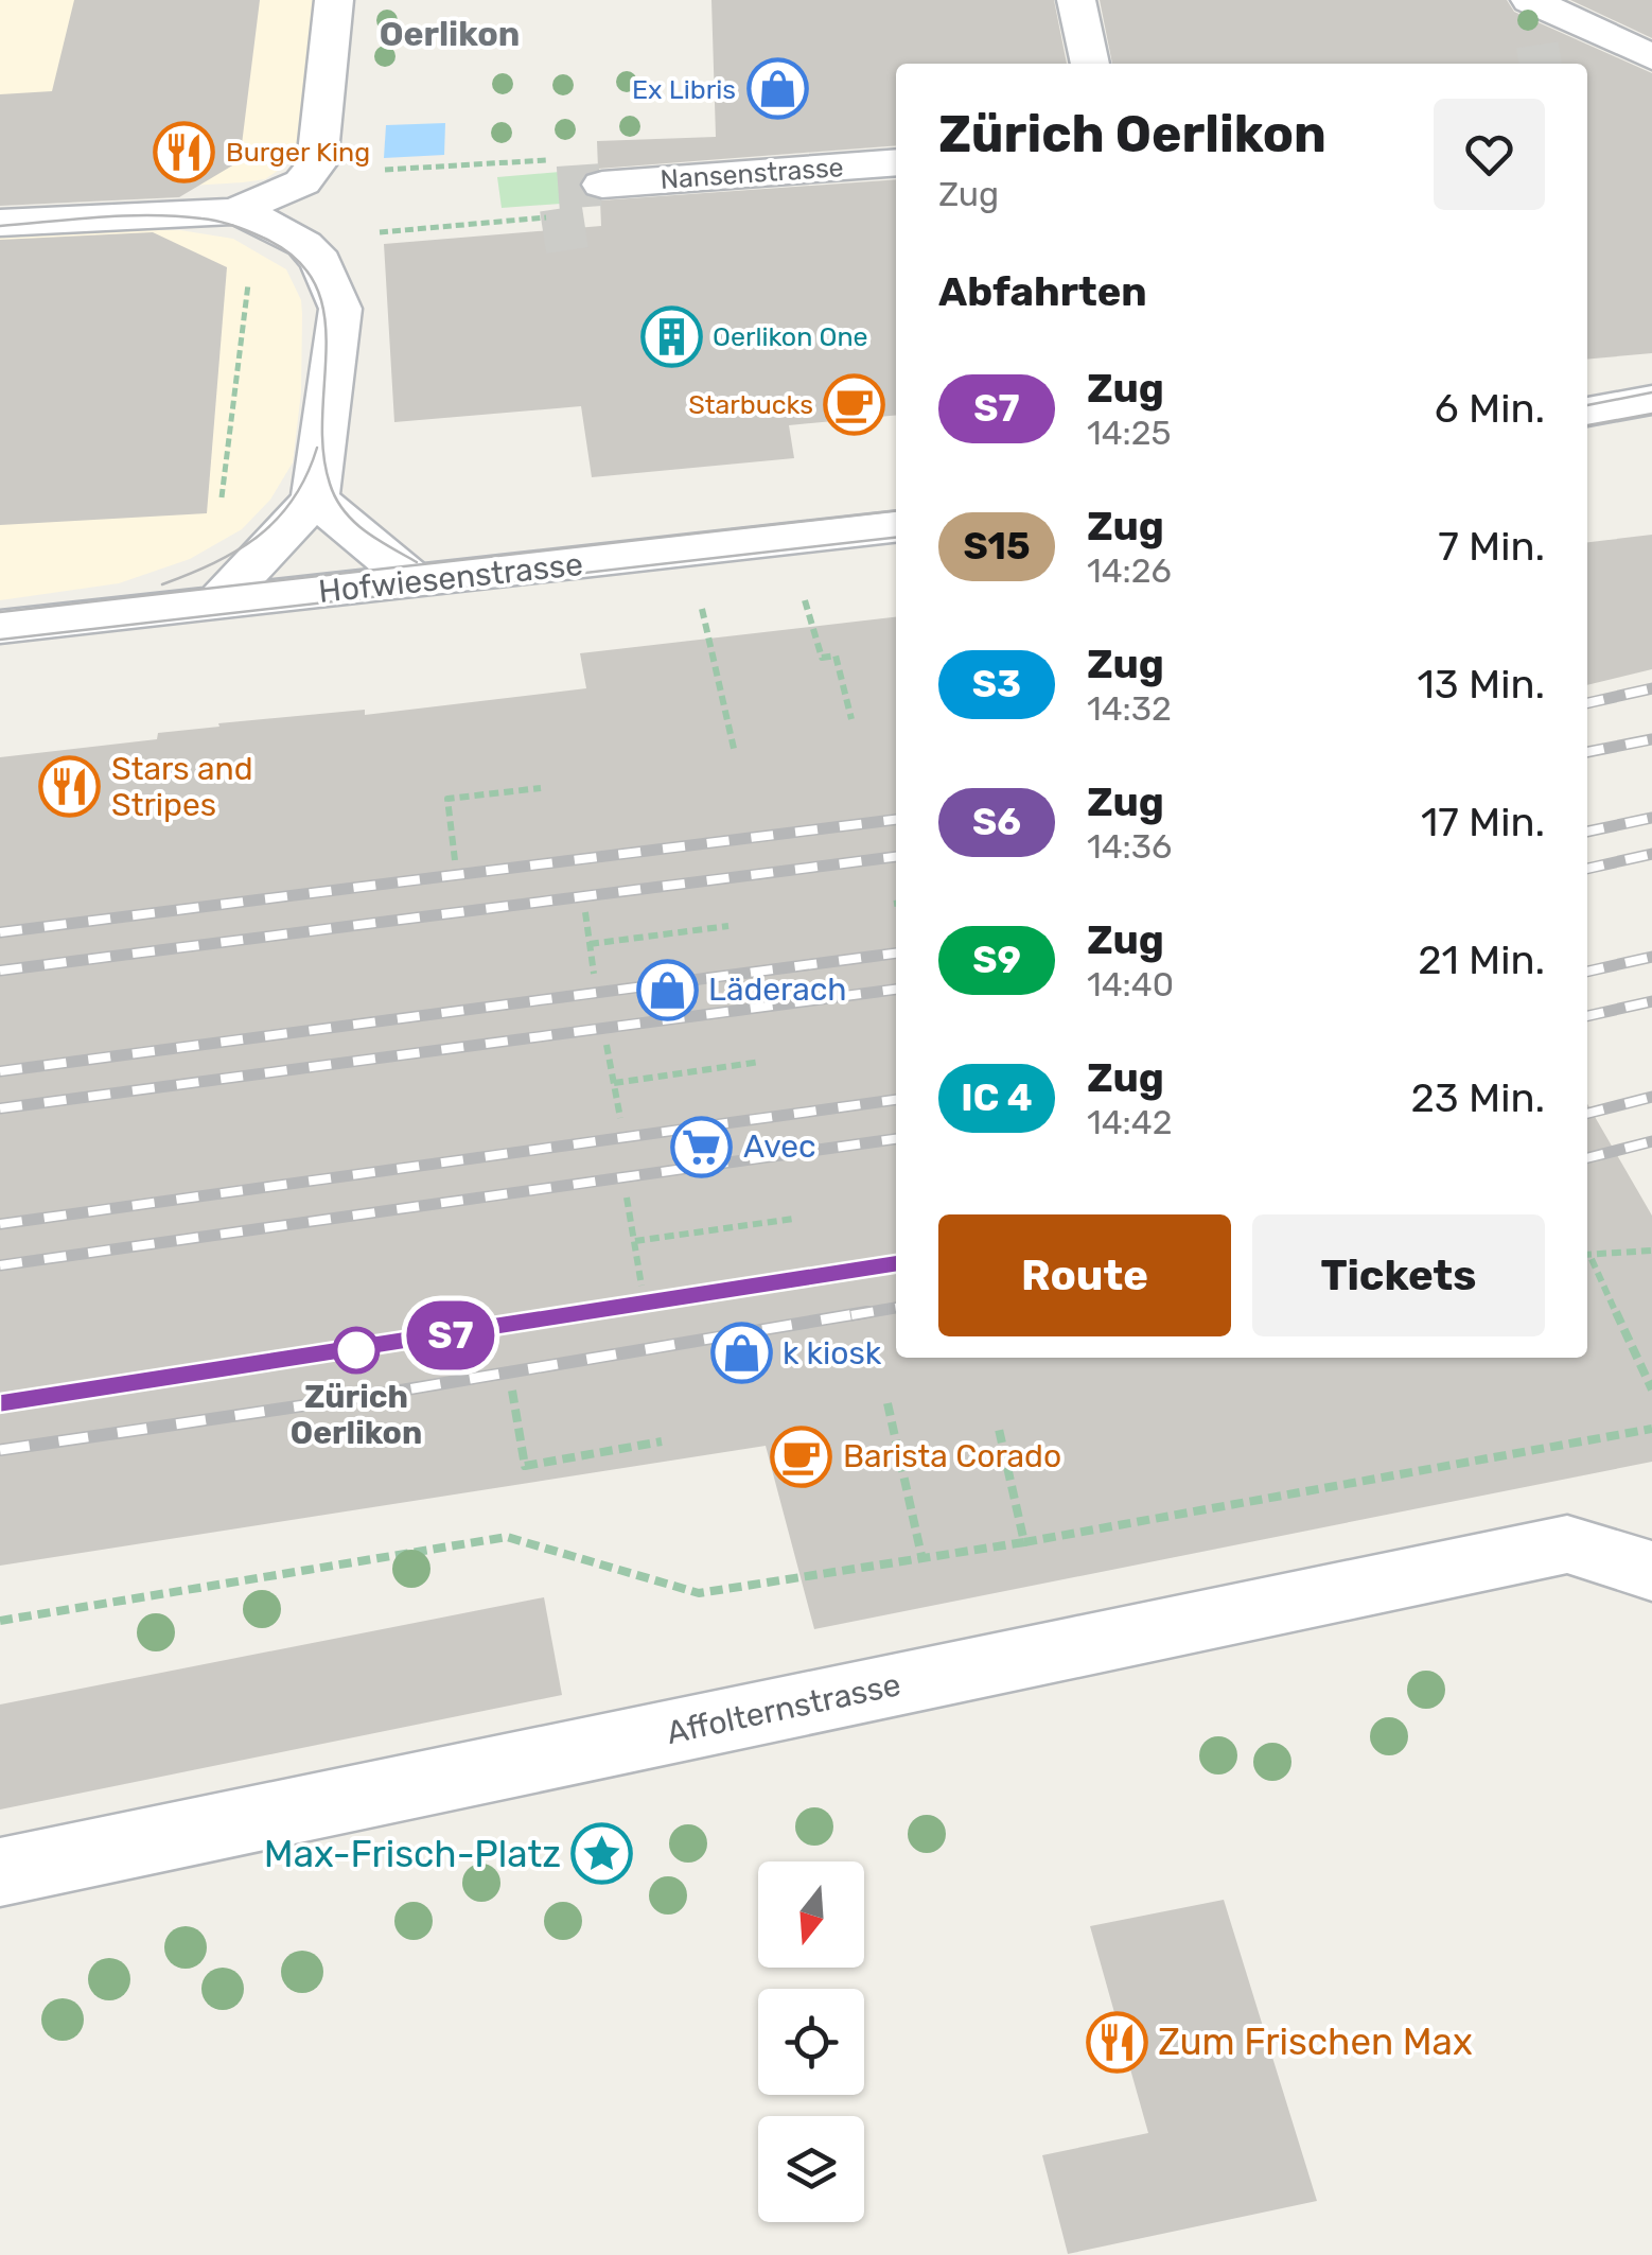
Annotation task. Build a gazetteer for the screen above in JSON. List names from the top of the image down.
{
  "streets": {
    "street": ["Nansenstrasse", "Hofwiesenstrasse", "Affolternstrasse"]
  },
  "districts": ["Oerlikon"],
  "places": {
    "shop": ["Ex Libris", "Läderach", "k kiosk"],
    "restaurant": ["Burger King", "Stars and Stripes", "Zum Frischen Max"],
    "building": ["Oerlikon One"],
    "cafe": ["Starbucks", "Barista Corado"],
    "supermarket": ["Avec"],
    "other": ["Zürich Oerlikon"],
    "place": ["Max-Frisch-Platz"]
  },
  "north": "bottom",
  "page": {
    "on_map": "S7",
    "heading": [
      ["Zürich Oerlikon", "Zug"],
      "Abfahrten"
    ],
    "list": [
      {
        "mark": "S7",
        "name": "Zug",
        "note": "14:25",
        "value": "6 Min."
      },
      {
        "mark": "S15",
        "name": "Zug",
        "note": "14:26",
        "value": "7 Min."
      },
      {
        "mark": "S3",
        "name": "Zug",
        "note": "14:32",
        "value": "13 Min."
      },
      {
        "mark": "S6",
        "name": "Zug",
        "note": "14:36",
        "value": "17 Min."
      },
      {
        "mark": "S9",
        "name": "Zug",
        "note": "14:40",
        "value": "21 Min."
      },
      {
        "mark": "IC 4",
        "name": "Zug",
        "note": "14:42",
        "value": "23 Min."
      }
    ],
    "buttons": ["Route", "Tickets"]
  }
}
